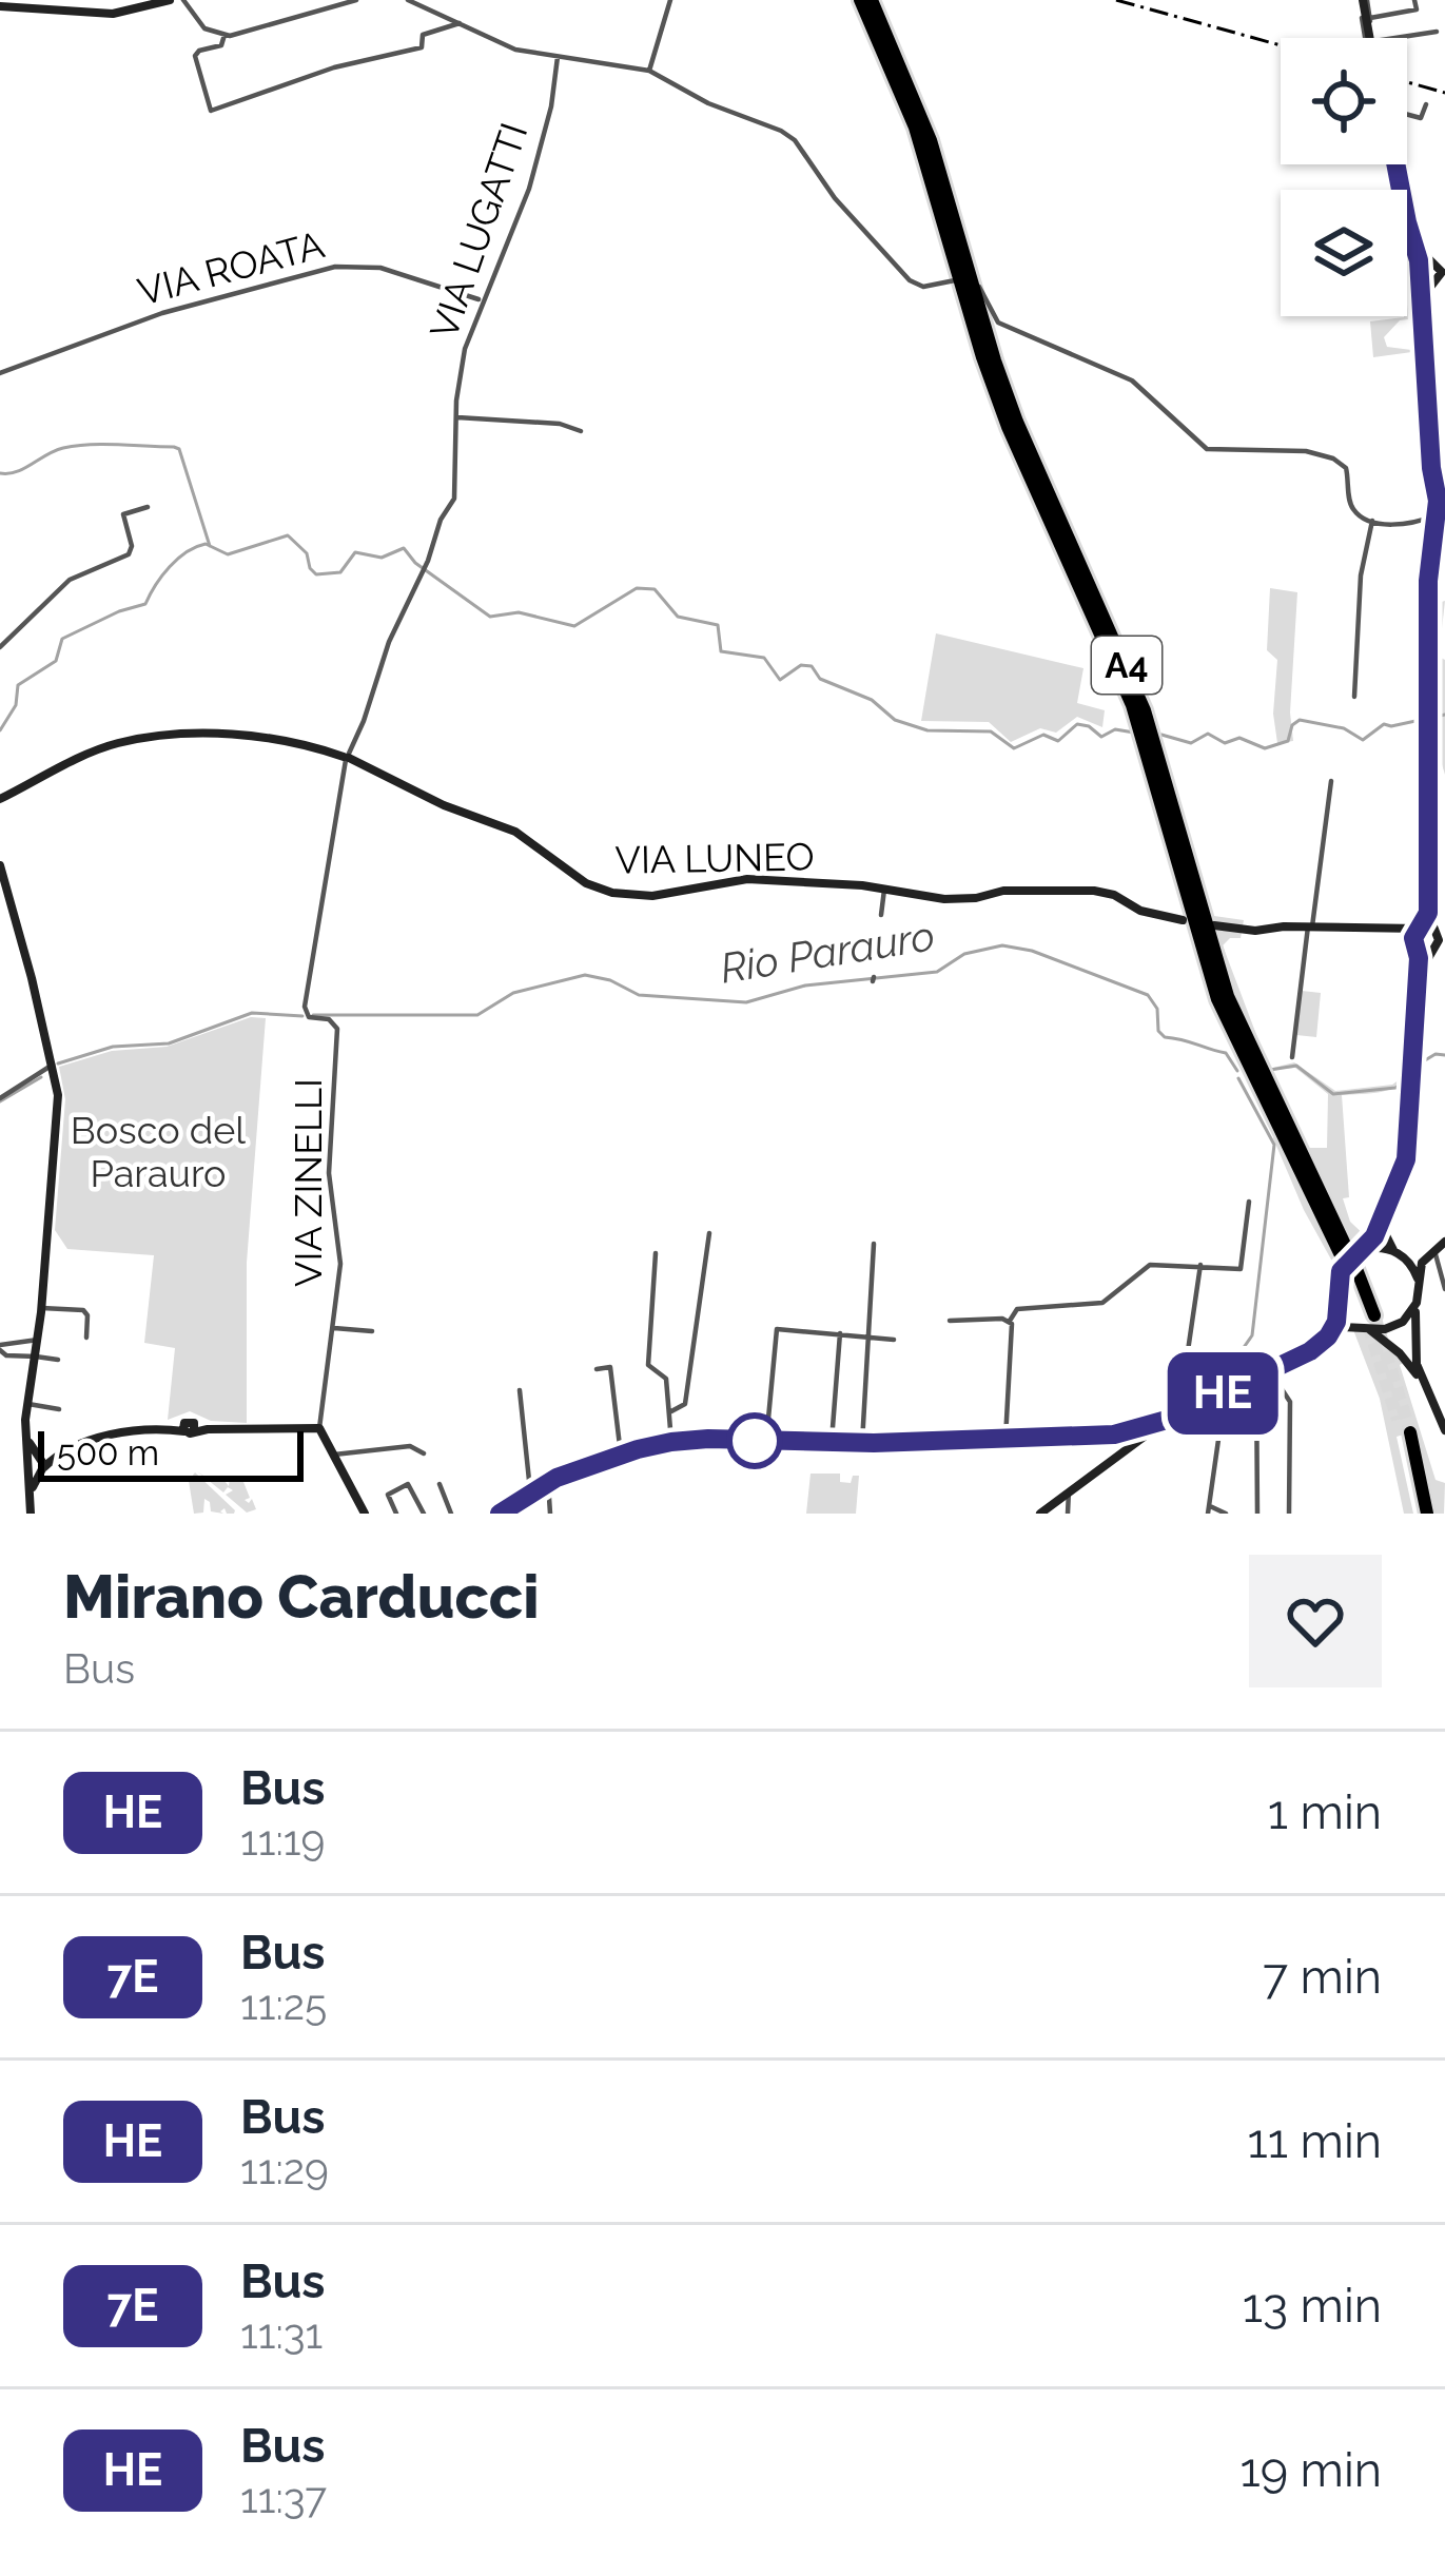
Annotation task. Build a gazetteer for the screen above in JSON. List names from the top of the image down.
{
  "streets": {
    "highway": ["A4"],
    "main road": ["VIA LUNEO"],
    "street": ["VIA LUGATTI", "VIA ROATA", "VIA ZINELLI"]
  },
  "crossings": [
    ["VIA LUGATTI", "VIA ROATA"],
    ["VIA LUGATTI", "VIA LUNEO"],
    ["VIA LUGATTI", "VIA ZINELLI"],
    ["VIA LUNEO", "VIA ZINELLI"]
  ],
  "water": ["Rio Parauro"],
  "parks": ["Bosco del Parauro"],
  "lines": ["bus line HE"],
  "scale_bar": "500 m",
  "page": {
    "on_map": "HE",
    "scale": "500 m",
    "heading": ["Mirano Carducci", "Bus"],
    "list": [
      {
        "mark": "HE",
        "name": "Bus",
        "note": "11:19",
        "value": "1 min"
      },
      {
        "mark": "7E",
        "name": "Bus",
        "note": "11:25",
        "value": "7 min"
      },
      {
        "mark": "HE",
        "name": "Bus",
        "note": "11:29",
        "value": "11 min"
      },
      {
        "mark": "7E",
        "name": "Bus",
        "note": "11:31",
        "value": "13 min"
      },
      {
        "mark": "HE",
        "name": "Bus",
        "note": "11:37",
        "value": "19 min"
      }
    ]
  }
}
